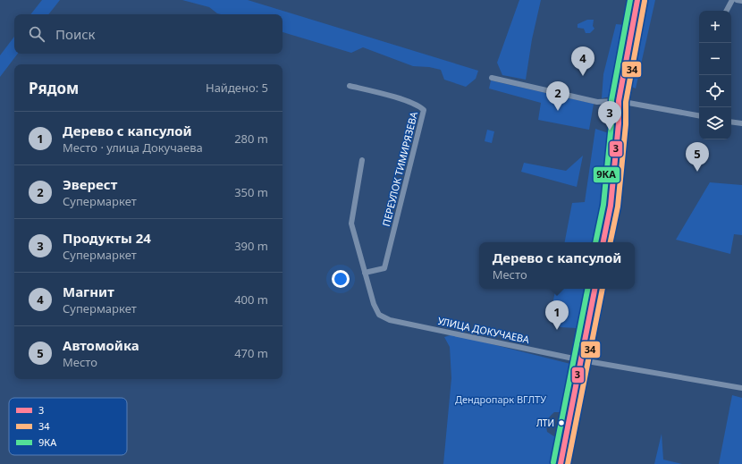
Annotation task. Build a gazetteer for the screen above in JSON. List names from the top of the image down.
{
  "streets": {
    "street": ["ПЕРЕУЛОК ТИМИРЯЗЕВА", "УЛИЦА ДОКУЧАЕВА"]
  },
  "crossings": [
    ["ПЕРЕУЛОК ТИМИРЯЗЕВА", "УЛИЦА ДОКУЧАЕВА"]
  ],
  "parks": ["Дендропарк ВГЛТУ"],
  "places": ["ЛТИ"],
  "lines": ["transit line 3", "transit line 9КА", "transit line 34"],
  "legend": ["3", "34", "9КА"],
  "page": {
    "map_buttons": ["+", "−"],
    "search": "Поиск",
    "pins": [
      "4",
      "2",
      "3",
      "5",
      "1"
    ],
    "heading": ["Рядом", "Найдено: 5"],
    "list": [
      {
        "mark": "1",
        "name": "Дерево с капсулой",
        "note": "Место · улица Докучаева",
        "value": "280 m"
      },
      {
        "mark": "2",
        "name": "Эверест",
        "note": "Супермаркет",
        "value": "350 m"
      },
      {
        "mark": "3",
        "name": "Продукты 24",
        "note": "Супермаркет",
        "value": "390 m"
      },
      {
        "mark": "4",
        "name": "Магнит",
        "note": "Супермаркет",
        "value": "400 m"
      },
      {
        "mark": "5",
        "name": "Автомойка",
        "note": "Место",
        "value": "470 m"
      }
    ],
    "popup": ["Дерево с капсулой", "Место"]
  }
}
